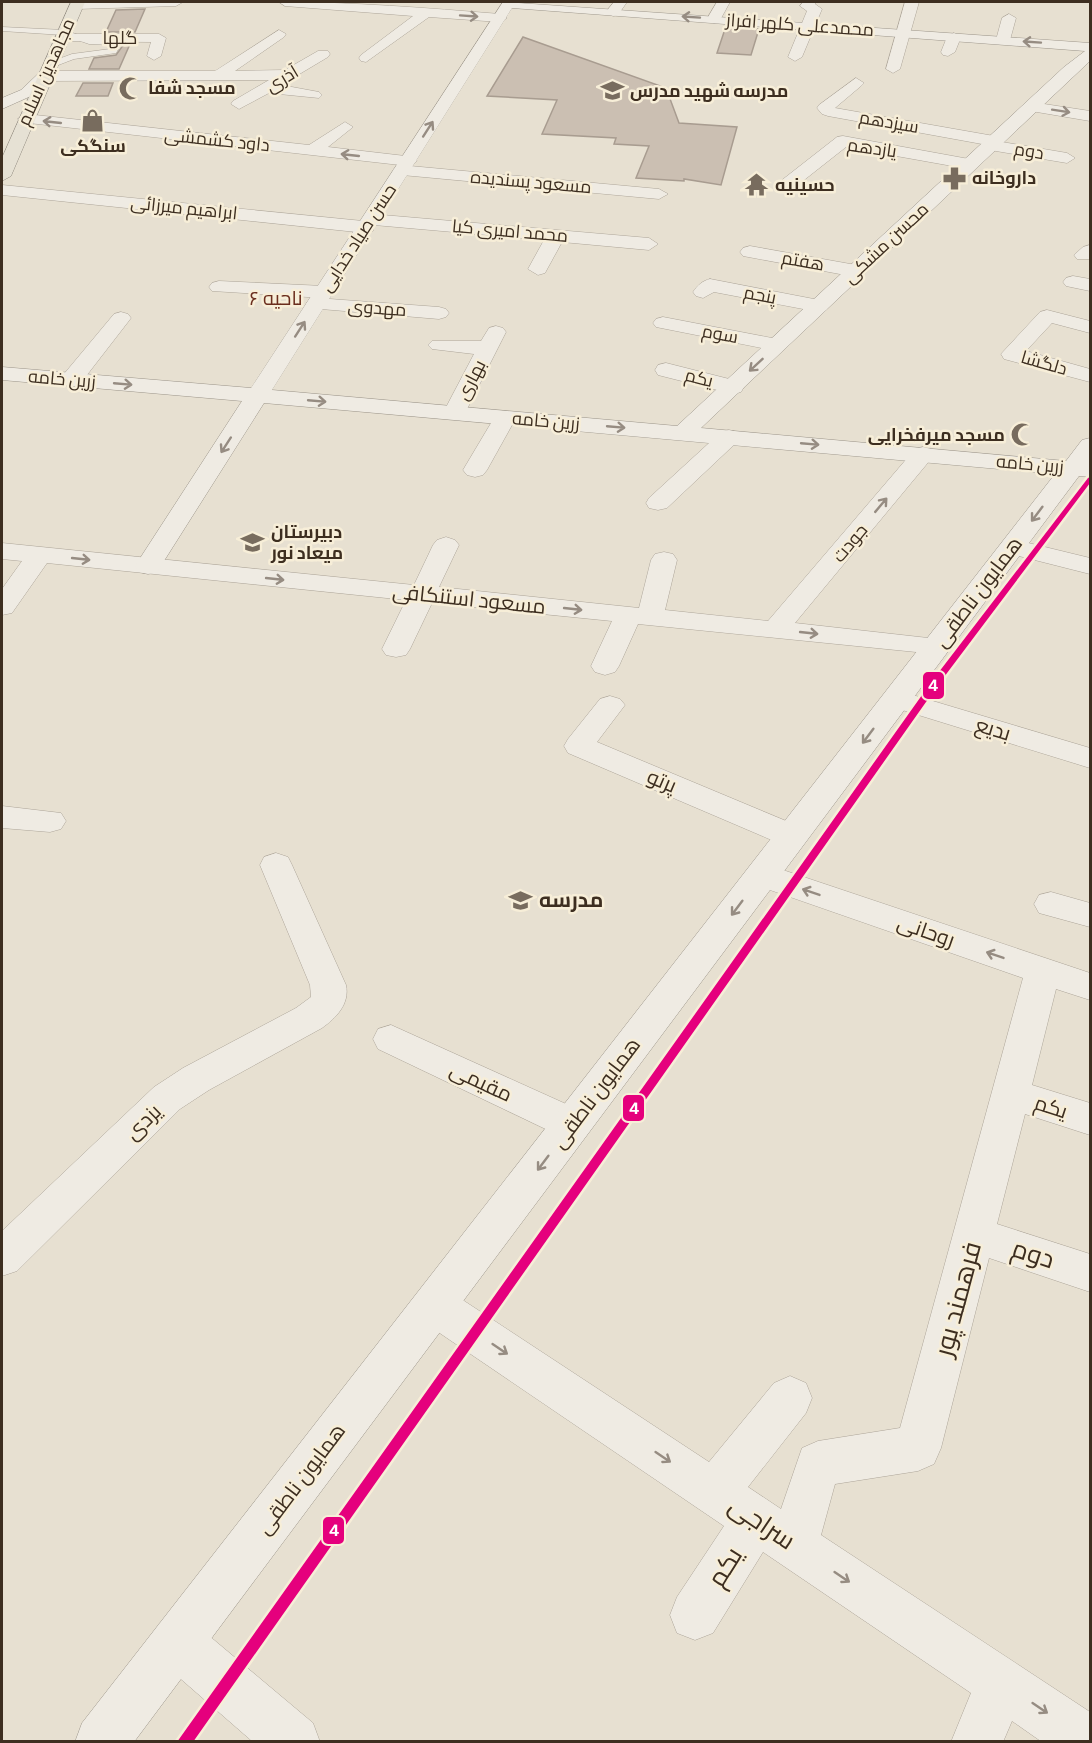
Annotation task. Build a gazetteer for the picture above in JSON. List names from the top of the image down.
{
  "streets": {
    "main road": ["مجاهدین اسلام"],
    "street": [
      "محمدعلی کلهر افراز",
      "گلها",
      "آذری",
      "سیزدهم",
      "داود کشمشی",
      "یازدهم",
      "دوم",
      "مسعود پسندیده",
      "ابراهیم میرزائی",
      "محمد امیری کیا",
      "حسن صیاد خدایی",
      "محسن مشکی",
      "هفتم",
      "پنجم",
      "مهدوی",
      "سوم",
      "دلگشا",
      "یکم",
      "زرین خامه",
      "بهاری",
      "جودت",
      "همایون ناطقی",
      "مسعود استنکافی",
      "بدیع",
      "پرتو",
      "روحانی",
      "مقیمی",
      "یزدی",
      "فرهمند پور",
      "سراجی"
    ]
  },
  "crossings": [
    ["محمدعلی کلهر افراز", "حسن صیاد خدایی"],
    ["گلها", "مجاهدین اسلام"],
    ["مجاهدین اسلام", "داود کشمشی"],
    ["سیزدهم", "دوم"],
    ["سیزدهم", "محسن مشکی"],
    ["داود کشمشی", "مسعود پسندیده"],
    ["داود کشمشی", "حسن صیاد خدایی"],
    ["یازدهم", "محسن مشکی"],
    ["دوم", "محسن مشکی"],
    ["دوم", "فرهمند پور"],
    ["مسعود پسندیده", "حسن صیاد خدایی"],
    ["ابراهیم میرزائی", "محمد امیری کیا"],
    ["ابراهیم میرزائی", "حسن صیاد خدایی"],
    ["محمد امیری کیا", "حسن صیاد خدایی"],
    ["حسن صیاد خدایی", "مهدوی"],
    ["حسن صیاد خدایی", "زرین خامه"],
    ["حسن صیاد خدایی", "مسعود استنکافی"],
    ["محسن مشکی", "هفتم"],
    ["محسن مشکی", "پنجم"],
    ["محسن مشکی", "سوم"],
    ["محسن مشکی", "یکم"],
    ["محسن مشکی", "زرین خامه"],
    ["یکم", "فرهمند پور"],
    ["یکم", "سراجی"],
    ["زرین خامه", "بهاری"],
    ["زرین خامه", "جودت"],
    ["زرین خامه", "همایون ناطقی"],
    ["جودت", "مسعود استنکافی"],
    ["همایون ناطقی", "مسعود استنکافی"],
    ["همایون ناطقی", "بدیع"],
    ["همایون ناطقی", "پرتو"],
    ["همایون ناطقی", "روحانی"],
    ["همایون ناطقی", "مقیمی"],
    ["همایون ناطقی", "سراجی"],
    ["روحانی", "فرهمند پور"],
    ["فرهمند پور", "سراجی"]
  ],
  "one_way": [
    "زرین خامه",
    "همایون ناطقی",
    "مسعود استنکافی",
    "روحانی",
    "سراجی"
  ],
  "districts": ["ناحیه ۶"],
  "places": {
    "mosque": ["مسجد شفا", "مسجد میرفخرایی"],
    "school or university": ["مدرسه شهید مدرس", "دبیرستان میعاد نور", "مدرسه"],
    "shop": ["سنگکی"],
    "pharmacy": ["داروخانه"],
    "temple": ["حسینیه"]
  },
  "lines": ["transit line 4"]
}
